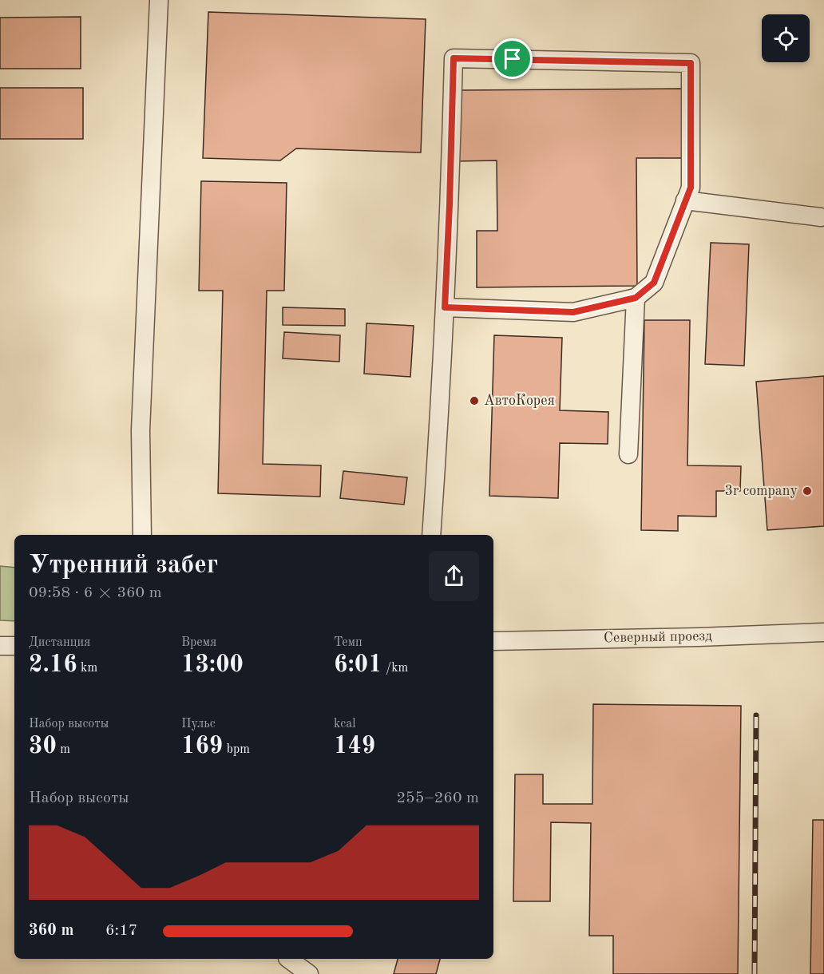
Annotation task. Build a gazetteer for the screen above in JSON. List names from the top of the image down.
{
  "streets": {
    "street": ["Северный проезд"]
  },
  "places": ["АвтоКорея", "3r company"],
  "page": {
    "heading": ["Утренний забег", "09:58 · 6 × 360 m"],
    "stats": [
      ["Дистанция", "2.16 km"],
      ["Время", "13:00"],
      ["Темп", "6:01 /km"],
      ["Набор высоты", "30 m"],
      ["Пульс", "169 bpm"],
      ["kcal", "149"]
    ],
    "chart": ["Набор высоты", "255–260 m"],
    "list": [
      {
        "name": "360 m",
        "note": "6:17"
      }
    ]
  }
}
